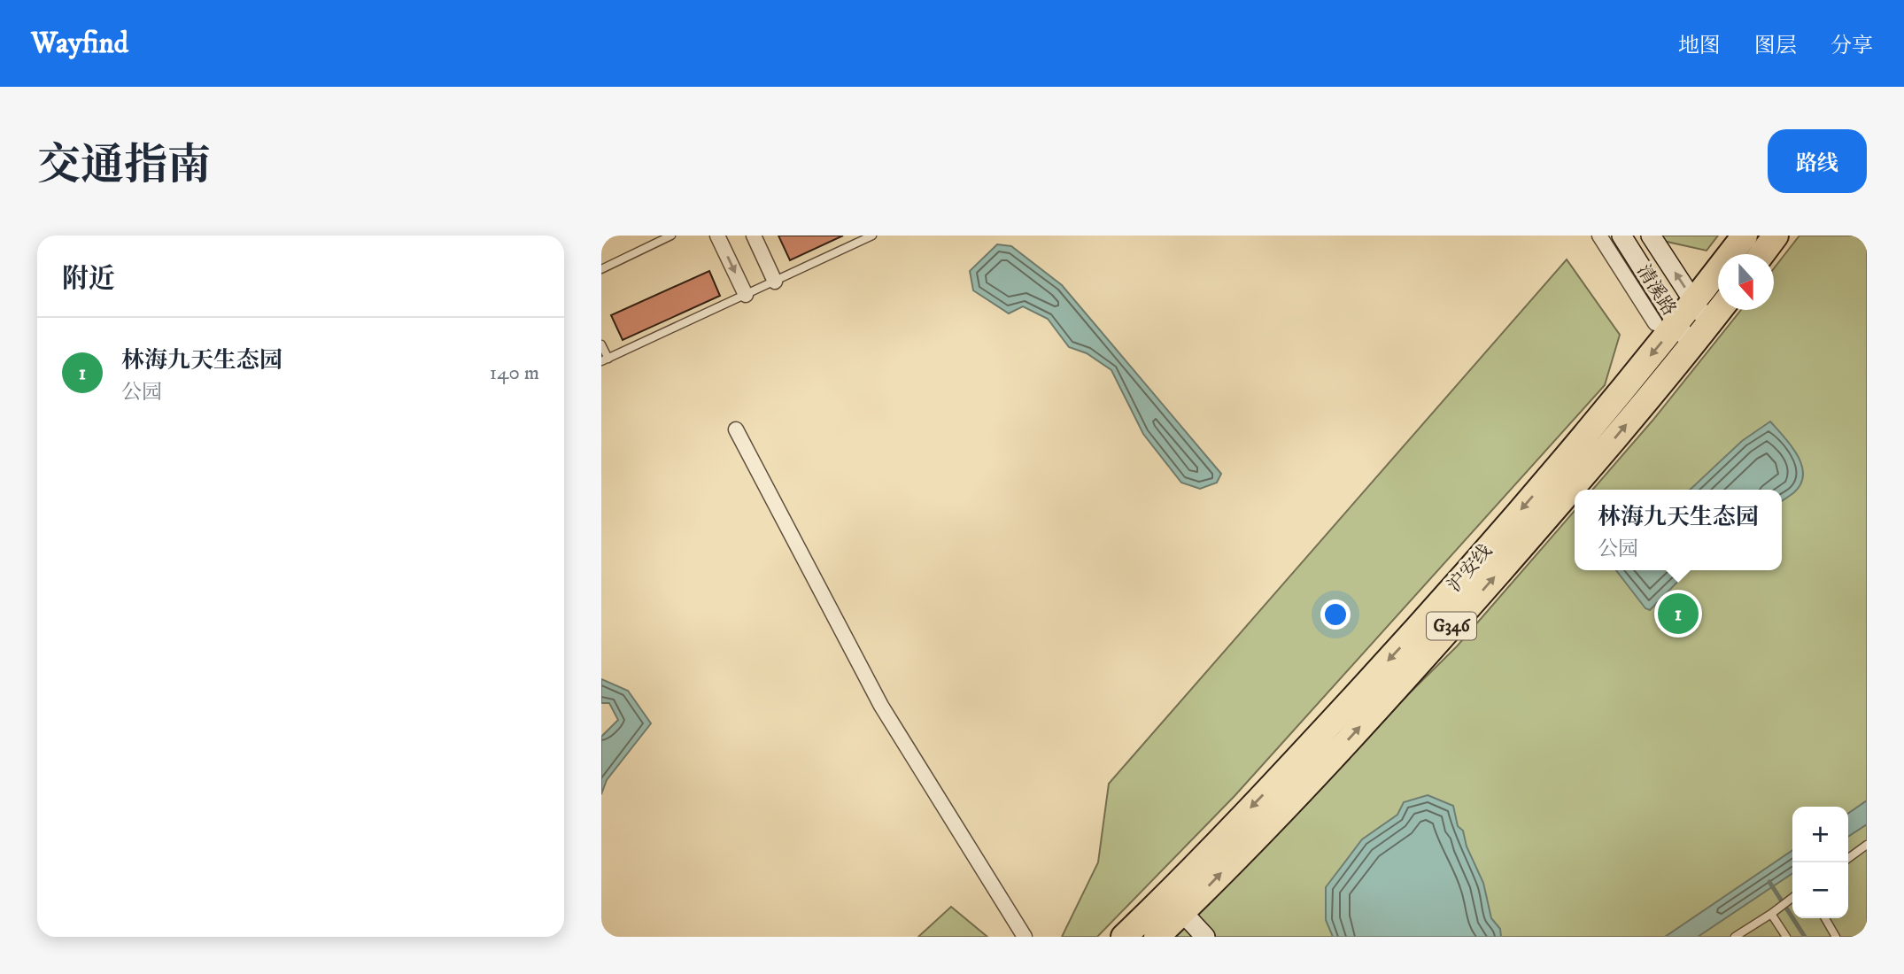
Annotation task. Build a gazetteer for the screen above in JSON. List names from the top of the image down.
{
  "streets": {
    "highway": ["沪安线", "G346"],
    "main road": ["清溪路"]
  },
  "crossings": [
    ["清溪路", "沪安线"]
  ],
  "north": "bottom",
  "page": {
    "header": "Wayfind",
    "nav": ["地图", "图层", "分享"],
    "title": "交通指南",
    "buttons": "路线",
    "heading": "附近",
    "list": [
      {
        "mark": "1",
        "name": "林海九天生态园",
        "note": "公园",
        "value": "140 m"
      }
    ],
    "popup": ["林海九天生态园", "公园"],
    "pins": "1",
    "map_buttons": ["+", "−"]
  }
}
